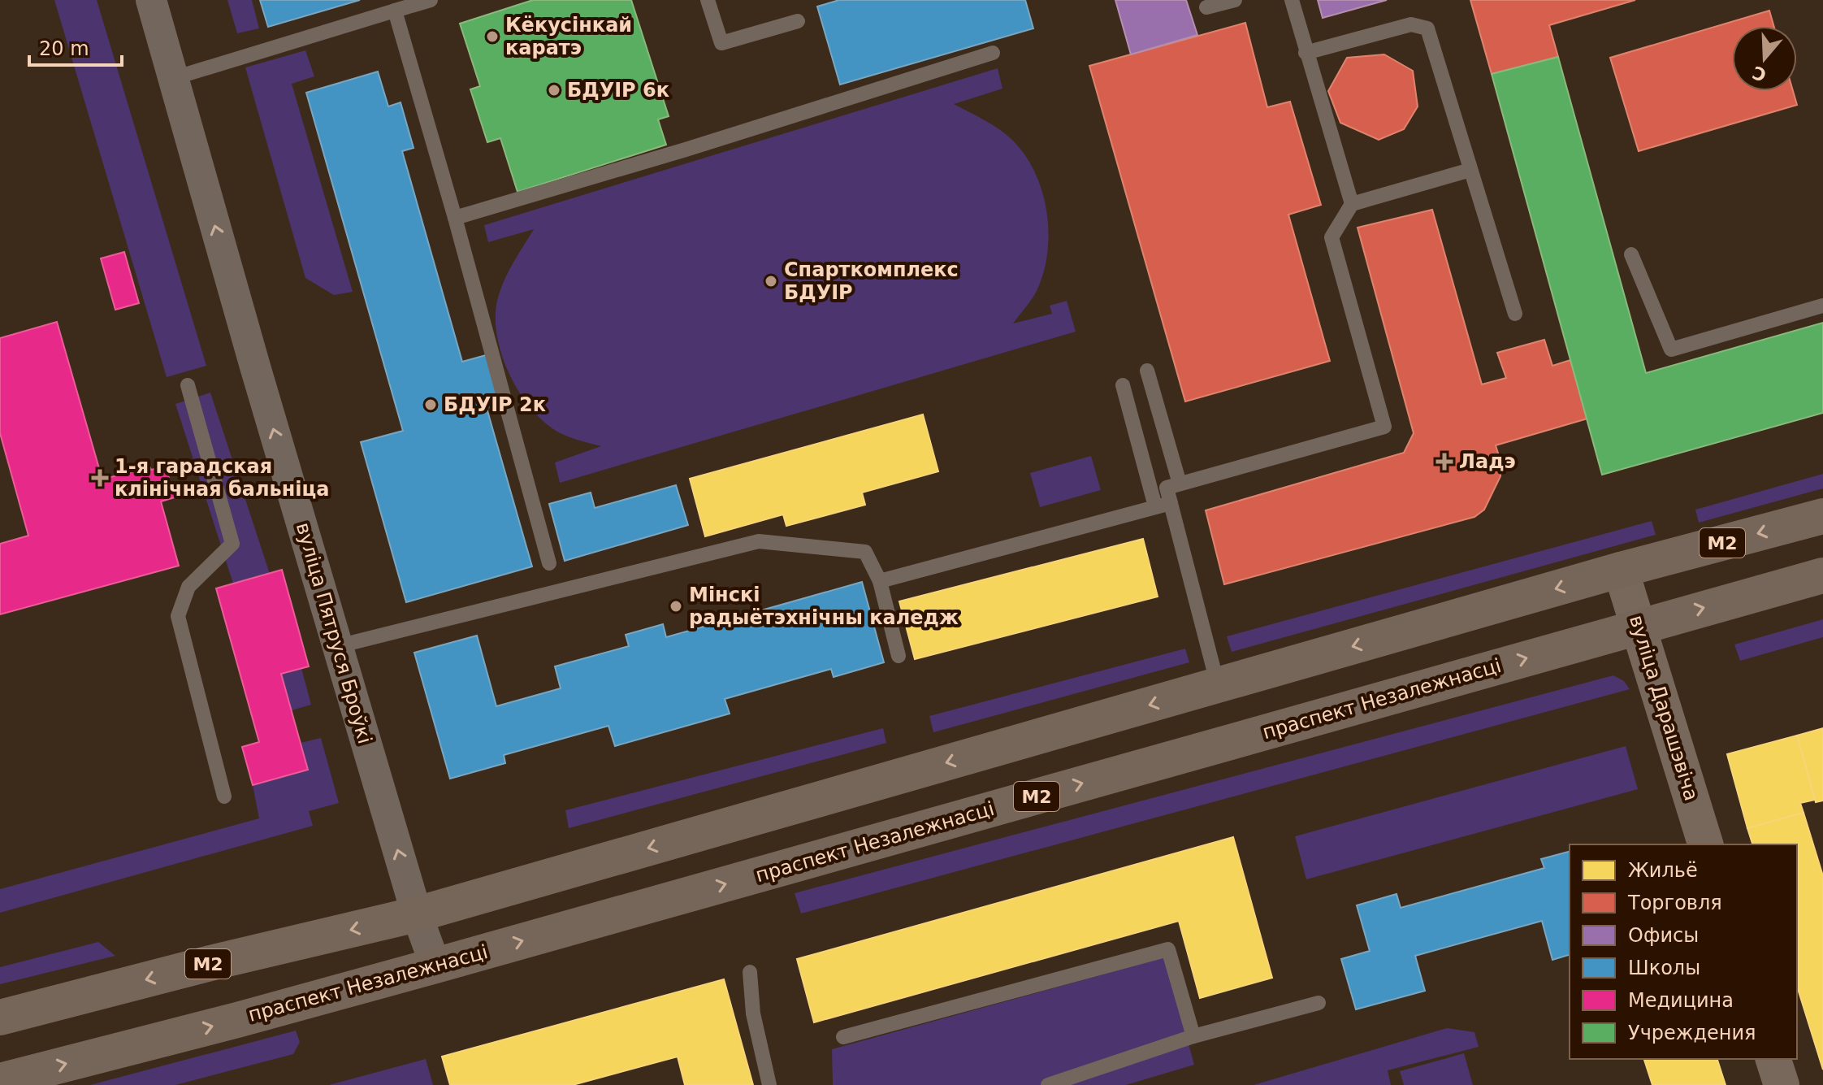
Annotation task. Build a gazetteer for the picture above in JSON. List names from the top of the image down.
{
  "streets": {
    "main road": ["М2", "праспект Незалежнасці", "вуліца Дарашэвіча"],
    "street": ["вуліца Пятруся Броўкі"]
  },
  "crossings": [
    ["М2", "вуліца Пятруся Броўкі"],
    ["М2", "вуліца Дарашэвіча"],
    ["вуліца Пятруся Броўкі", "праспект Незалежнасці"],
    ["праспект Незалежнасці", "вуліца Дарашэвіча"]
  ],
  "one_way": ["вуліца Пятруся Броўкі"],
  "places": {
    "other": [
      "Кёкусінкай каратэ",
      "БДУІР 6к",
      "Спарткомплекс БДУІР",
      "БДУІР 2к",
      "Мінскі радыётэхнічны каледж"
    ],
    "health": ["Ладэ", "1-я гарадская клінічная бальніца"]
  },
  "legend": [
    "Жильё",
    "Торговля",
    "Офисы",
    "Школы",
    "Медицина",
    "Учреждения"
  ],
  "scale_bar": "20 m",
  "north": "bottom"
}
